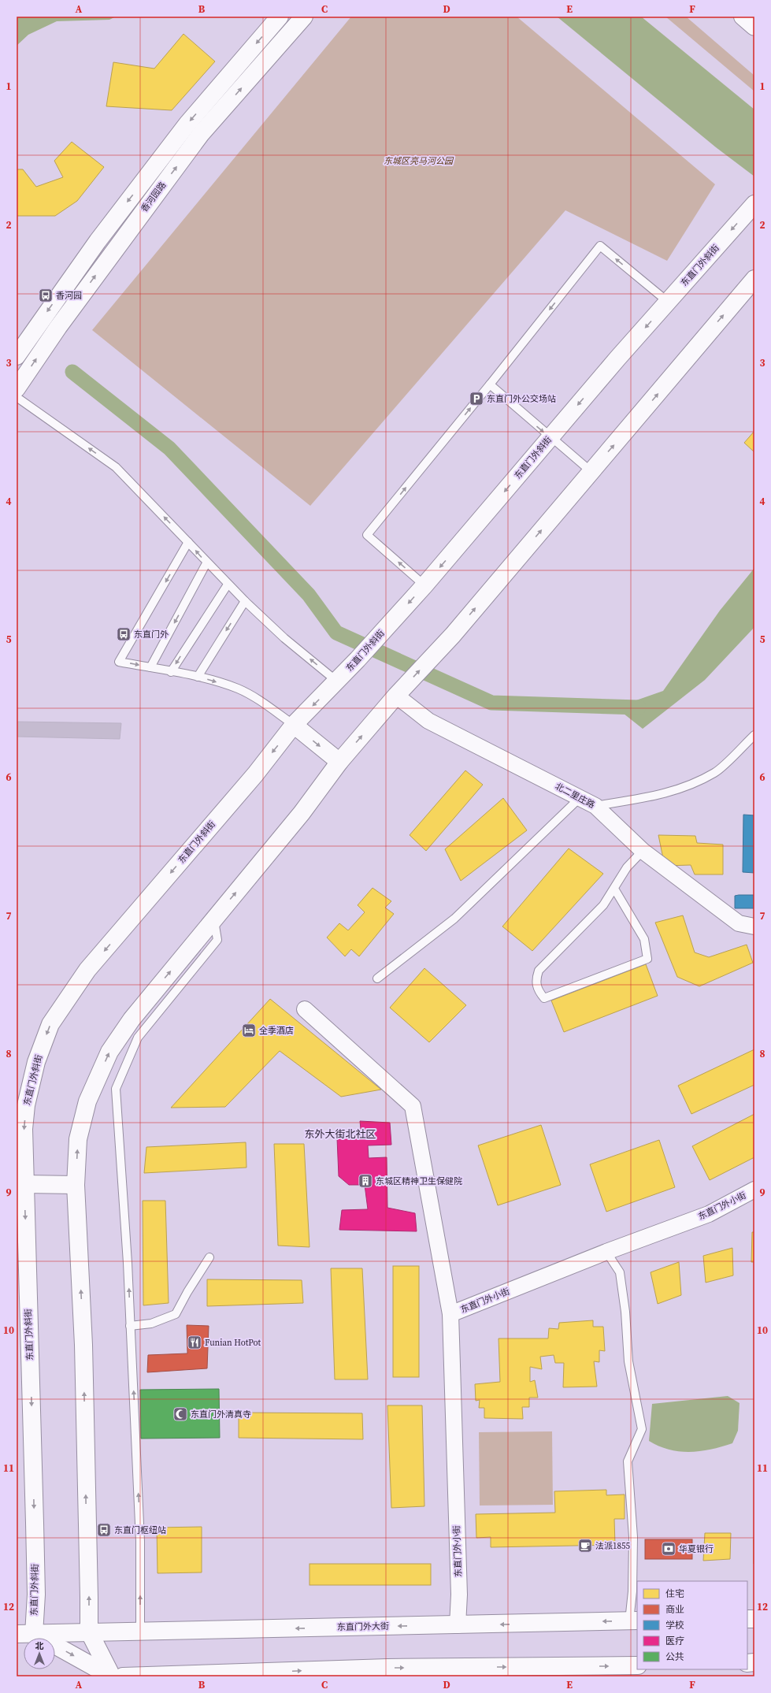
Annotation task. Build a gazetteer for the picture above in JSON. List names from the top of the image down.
{
  "streets": {
    "main road": ["香河园路", "东直门外斜街", "东直门外大街"],
    "street": ["北二里庄路", "东直门外小街"]
  },
  "crossings": [
    ["东直门外斜街", "东直门外大街"],
    ["东直门外小街", "东直门外大街"]
  ],
  "districts": ["东外大街北社区"],
  "parks": ["东城区亮马河公园"],
  "places": {
    "bus stop": ["香河园", "东直门外", "东直门枢纽站"],
    "parking": ["东直门外公交场站"],
    "hotel": ["全季酒店"],
    "building": ["东城区精神卫生保健院"],
    "restaurant": ["Funian HotPot"],
    "mosque": ["东直门外清真寺"],
    "cafe": ["法派1855"],
    "bank": ["华夏银行"]
  },
  "legend": [
    "住宅",
    "商业",
    "学校",
    "医疗",
    "公共"
  ],
  "north": "top",
  "grid": {
    "columns": [
      "A",
      "B",
      "C",
      "D",
      "E",
      "F"
    ],
    "rows": [
      "1",
      "2",
      "3",
      "4",
      "5",
      "6",
      "7",
      "8",
      "9",
      "10",
      "11",
      "12"
    ]
  }
}
